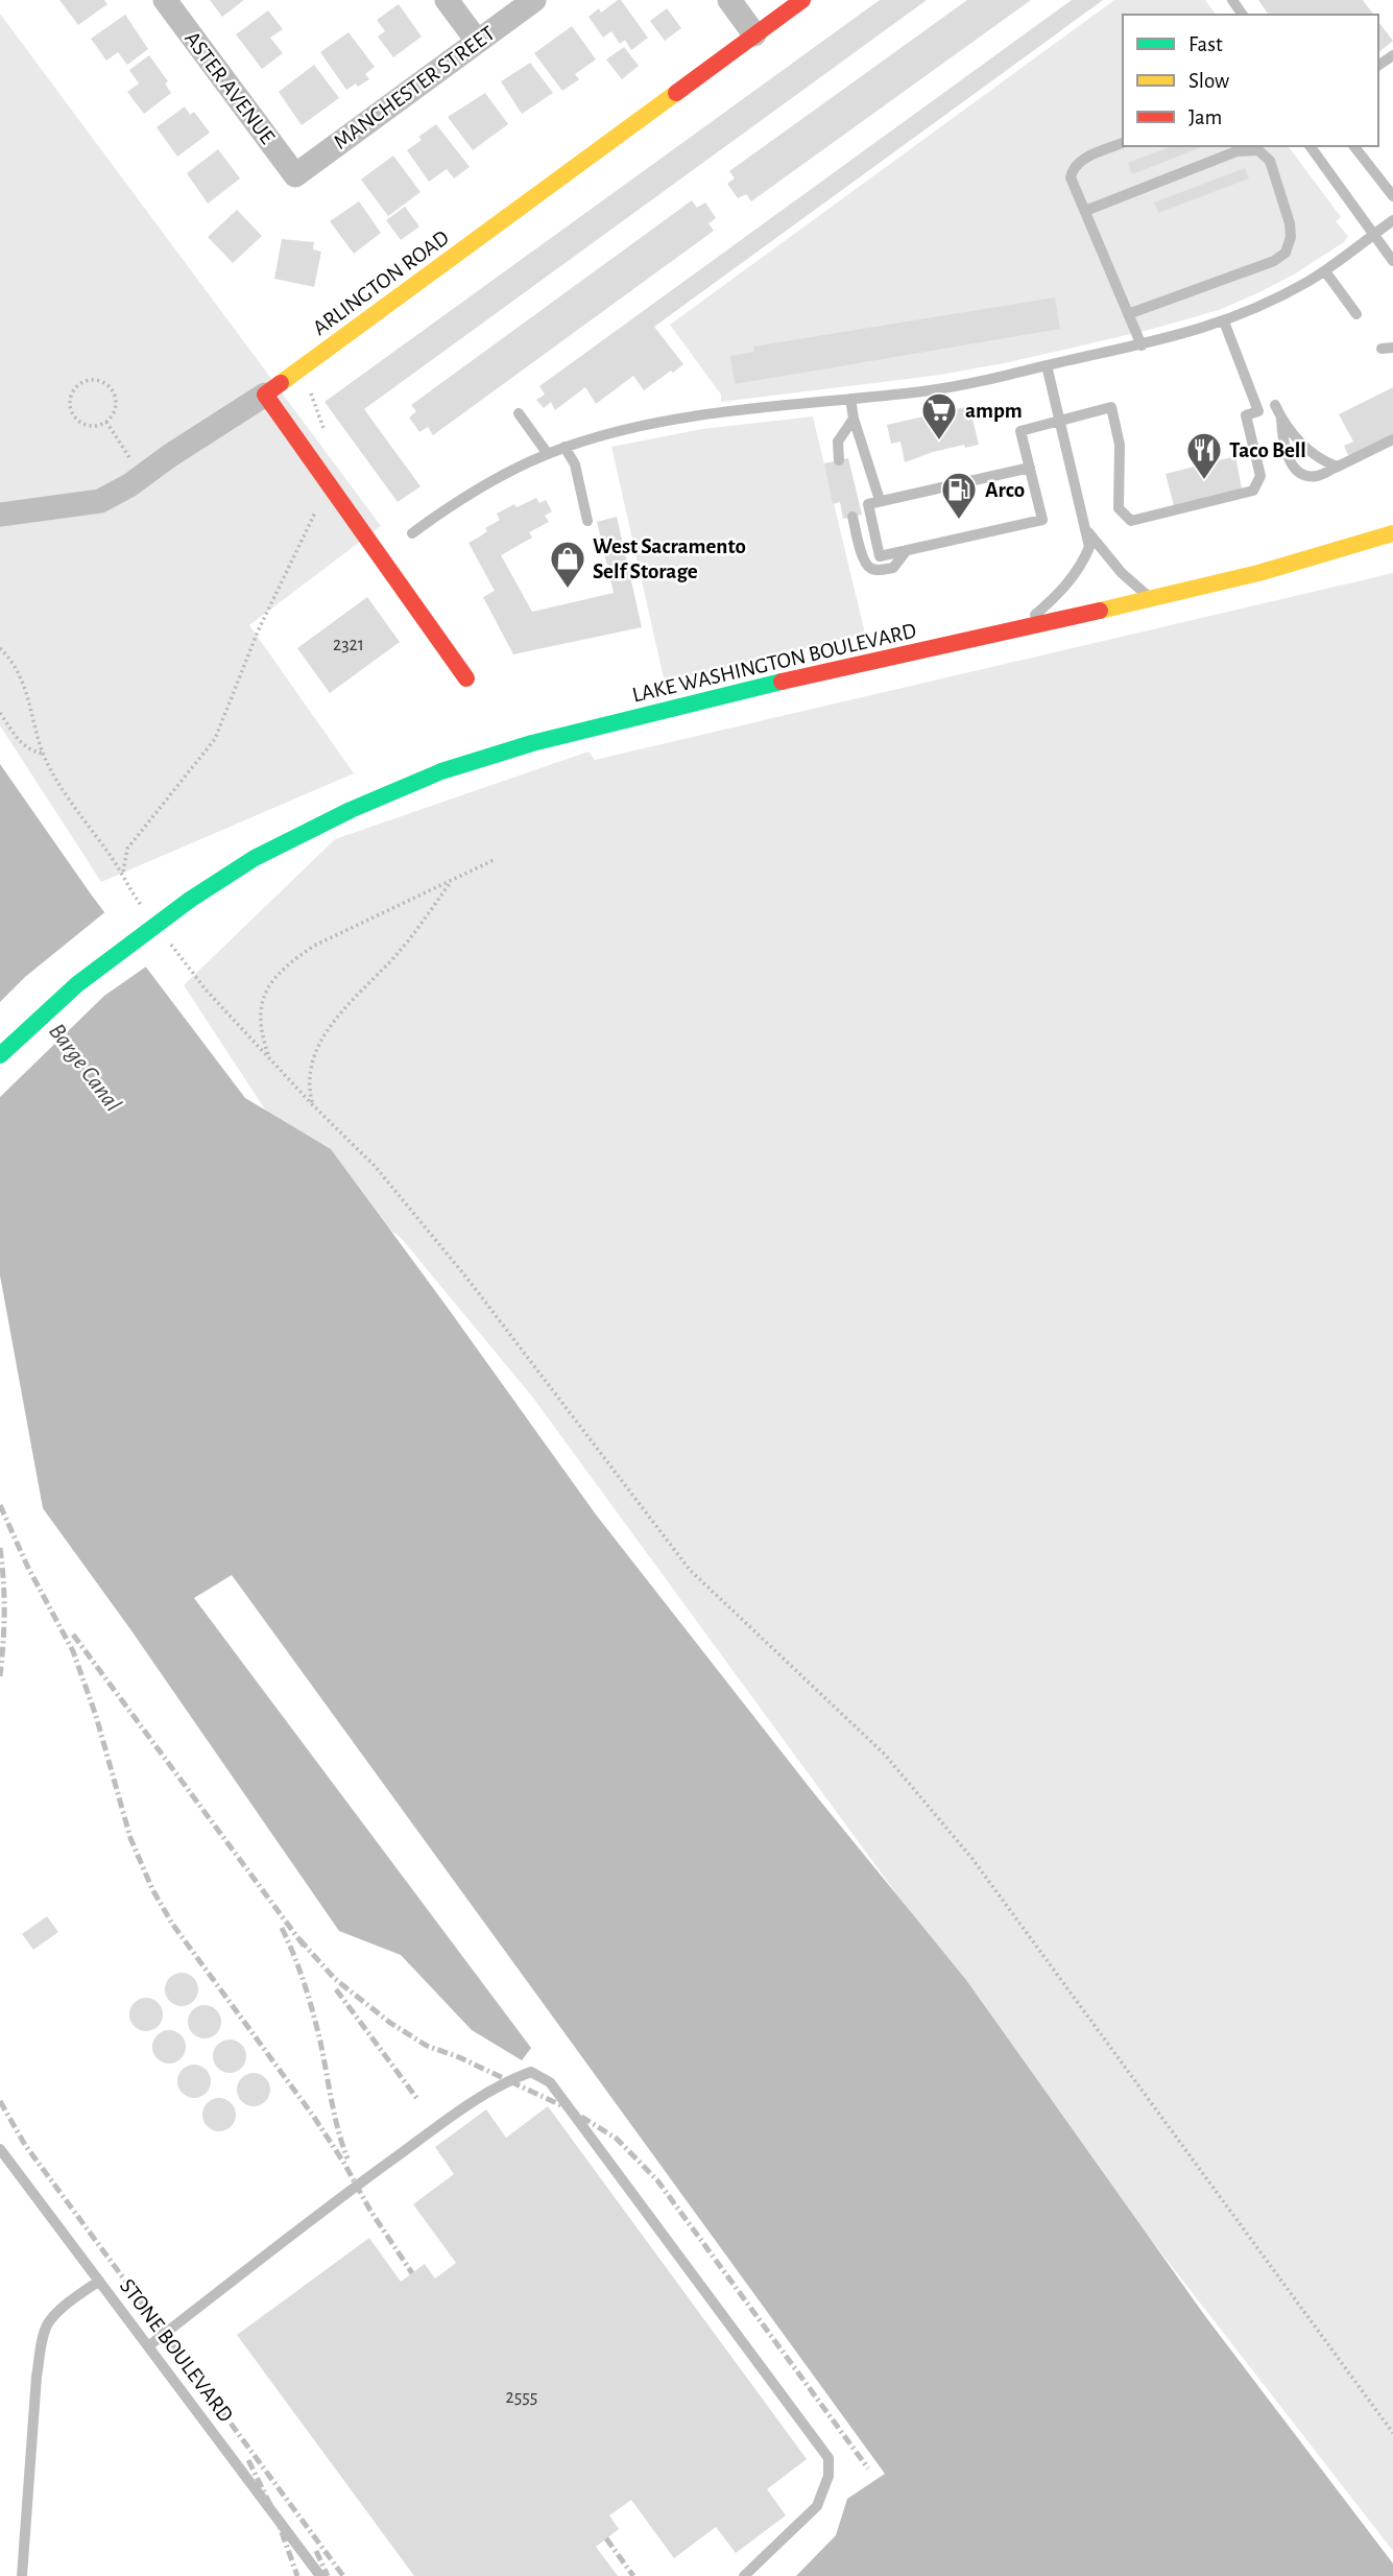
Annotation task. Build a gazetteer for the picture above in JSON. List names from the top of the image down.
{
  "streets": {
    "main road": ["ARLINGTON ROAD", "LAKE WASHINGTON BOULEVARD"],
    "street": ["ASTER AVENUE", "MANCHESTER STREET"],
    "lane": ["STONE BOULEVARD"]
  },
  "crossings": [
    ["ASTER AVENUE", "MANCHESTER STREET"]
  ],
  "water": ["Barge Canal"],
  "places": {
    "supermarket": ["ampm"],
    "restaurant": ["Taco Bell"],
    "fuel station": ["Arco"],
    "shop": ["West Sacramento Self Storage"]
  },
  "house_numbers": ["2321", "2555"],
  "legend": ["Fast", "Slow", "Jam"]
}
